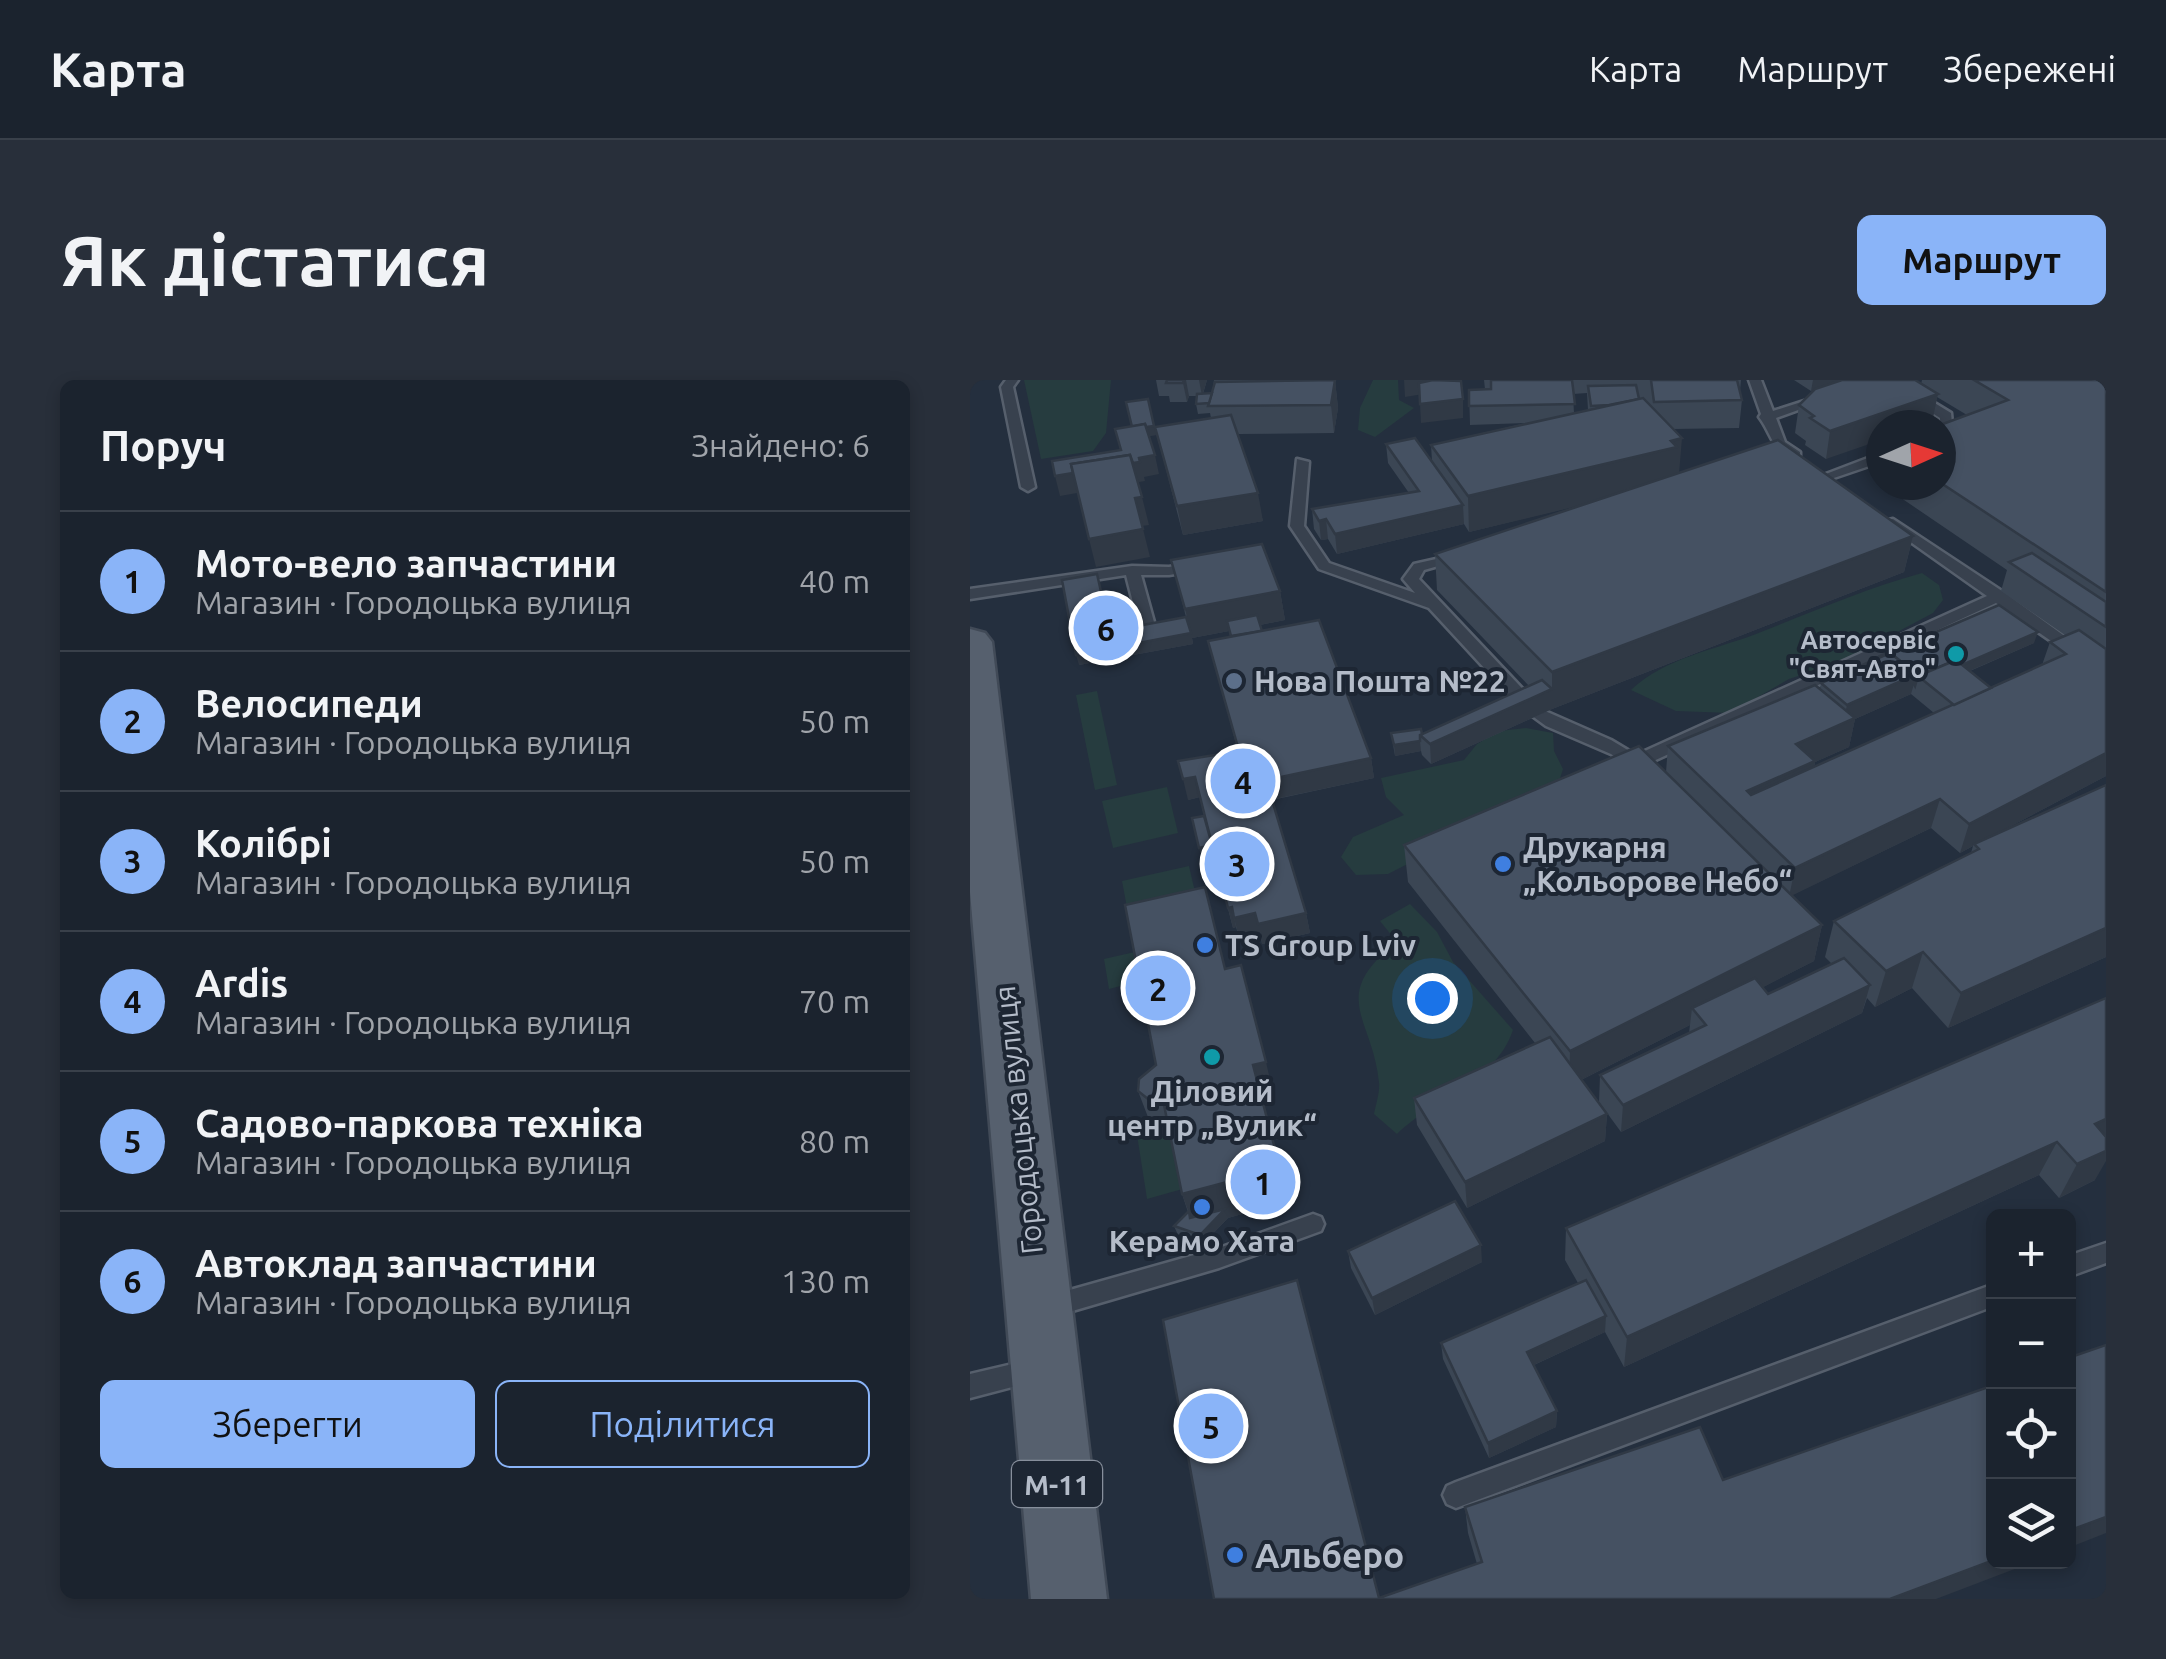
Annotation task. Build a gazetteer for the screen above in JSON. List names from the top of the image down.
{
  "streets": {
    "main road": ["Городоцька вулиця", "М-11"]
  },
  "places": [
    "Автосервіс \"Свят-Авто\"",
    "Нова Пошта №22",
    "Друкарня „Кольорове Небо“",
    "TS Group Lviv",
    "Діловий центр „Вулик“",
    "Керамо Хата",
    "Альберо"
  ],
  "north": "right",
  "page": {
    "header": "Карта",
    "nav": ["Карта", "Маршрут", "Збережені"],
    "buttons": [
      "Маршрут",
      ["Зберегти", "Поділитися"]
    ],
    "title": "Як дістатися",
    "heading": ["Поруч", "Знайдено: 6"],
    "list": [
      {
        "mark": "1",
        "name": "Мото-вело запчастини",
        "note": "Магазин · Городоцька вулиця",
        "value": "40 m"
      },
      {
        "mark": "2",
        "name": "Велосипеди",
        "note": "Магазин · Городоцька вулиця",
        "value": "50 m"
      },
      {
        "mark": "3",
        "name": "Колібрі",
        "note": "Магазин · Городоцька вулиця",
        "value": "50 m"
      },
      {
        "mark": "4",
        "name": "Ardis",
        "note": "Магазин · Городоцька вулиця",
        "value": "70 m"
      },
      {
        "mark": "5",
        "name": "Садово-паркова техніка",
        "note": "Магазин · Городоцька вулиця",
        "value": "80 m"
      },
      {
        "mark": "6",
        "name": "Автоклад запчастини",
        "note": "Магазин · Городоцька вулиця",
        "value": "130 m"
      }
    ],
    "pins": [
      "6",
      "4",
      "3",
      "2",
      "1",
      "5"
    ],
    "map_buttons": ["+", "−"]
  }
}
